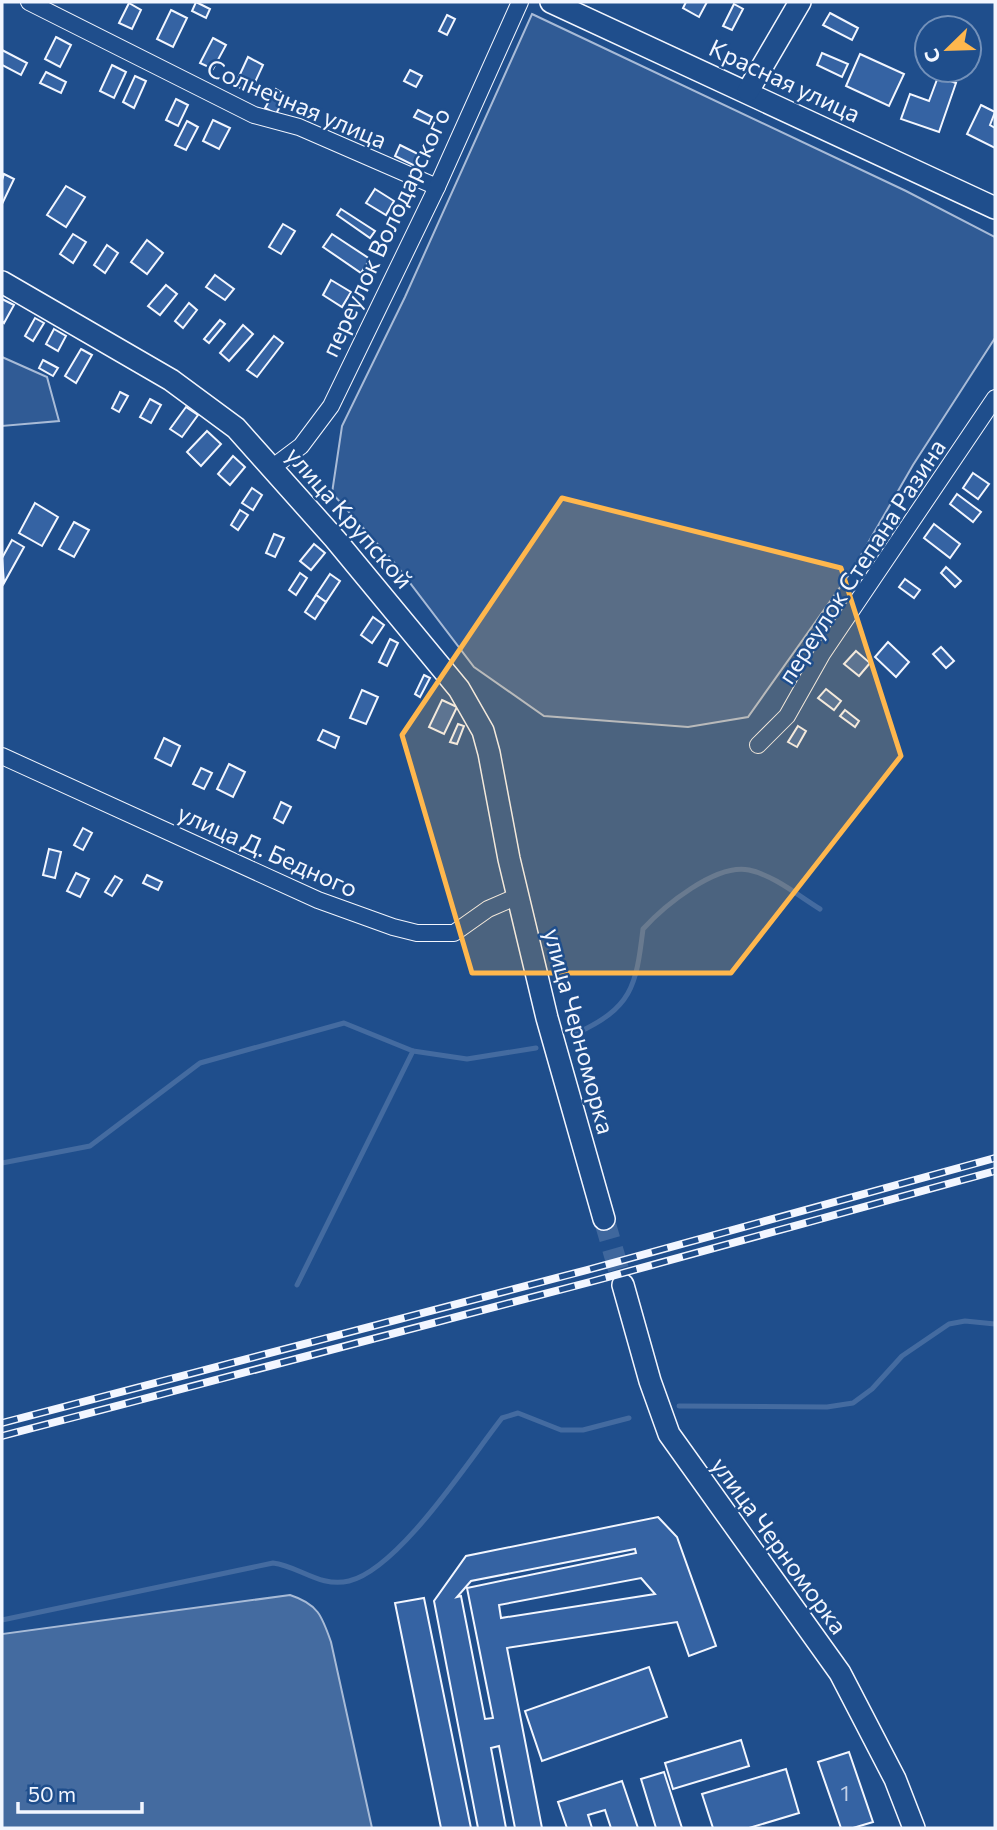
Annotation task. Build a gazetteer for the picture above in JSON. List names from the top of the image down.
{
  "streets": {
    "street": [
      "Красная улица",
      "Солнечная улица",
      "переулок Володарского",
      "улица Крупской",
      "переулок Степана Разина",
      "улица Д. Бедного",
      "улица Черноморка"
    ]
  },
  "crossings": [
    ["Солнечная улица", "переулок Володарского"],
    ["переулок Володарского", "улица Крупской"],
    ["улица Крупской", "улица Д. Бедного"],
    ["улица Крупской", "улица Черноморка"],
    ["улица Д. Бедного", "улица Черноморка"]
  ],
  "house_numbers": ["1"],
  "scale_bar": "50 m",
  "north": "bottom left"
}
